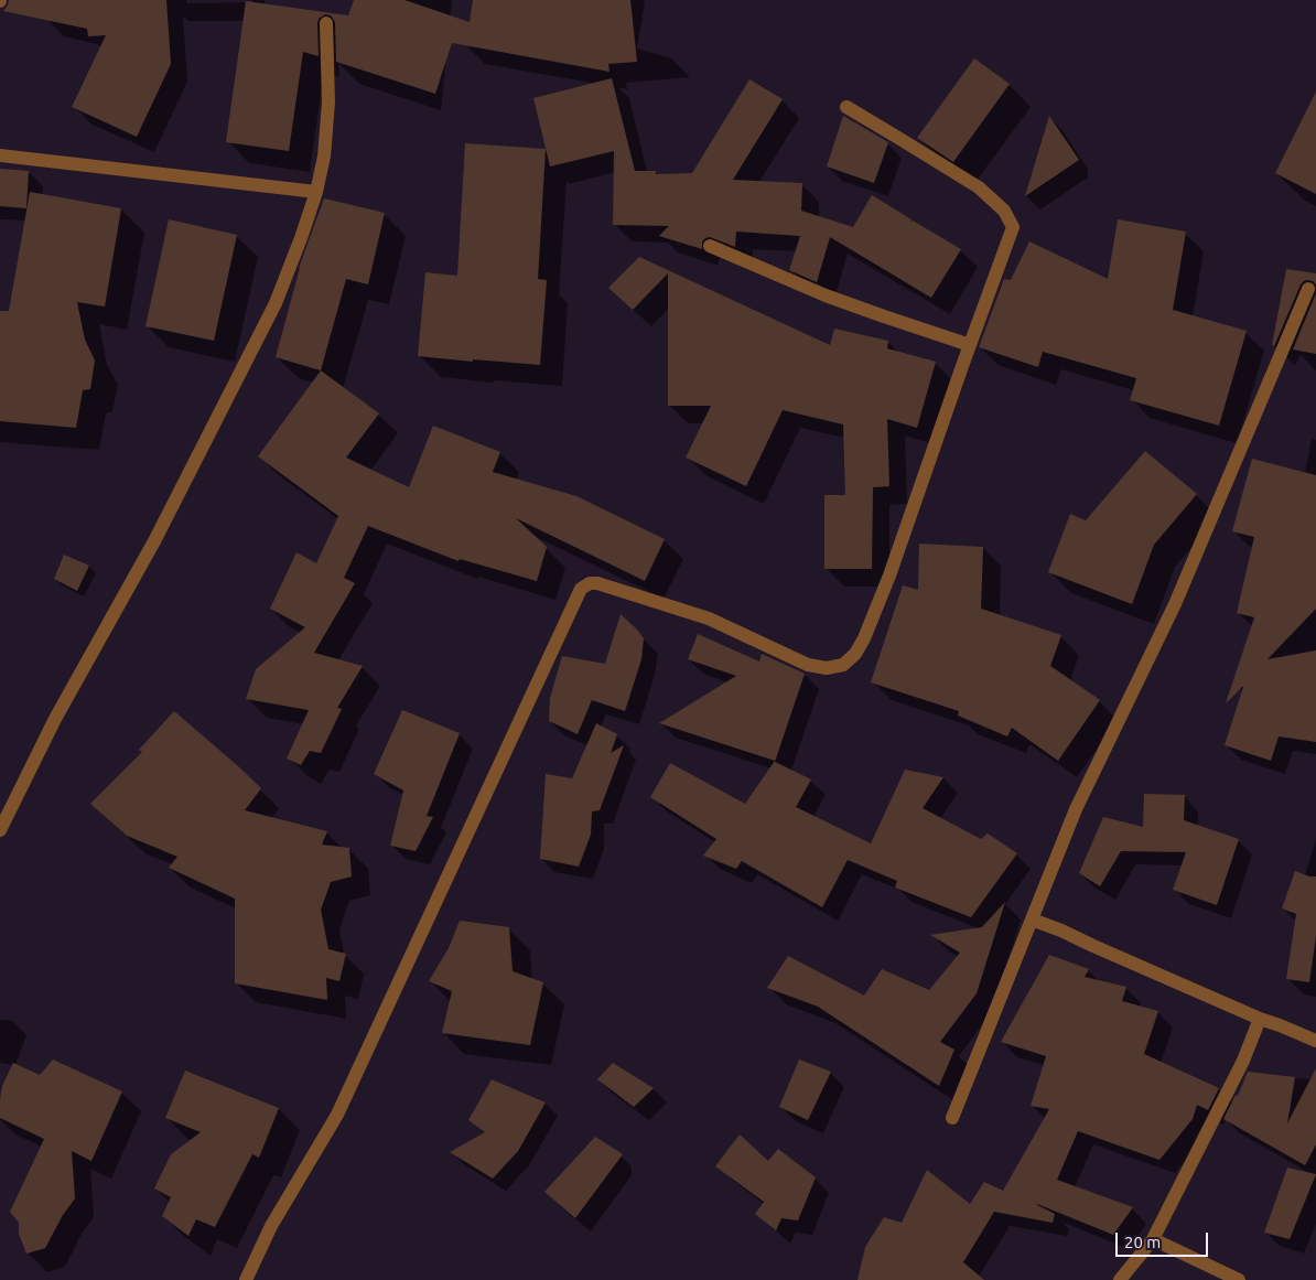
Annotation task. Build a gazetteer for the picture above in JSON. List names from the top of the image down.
{
  "scale_bar": "20 m"
}
